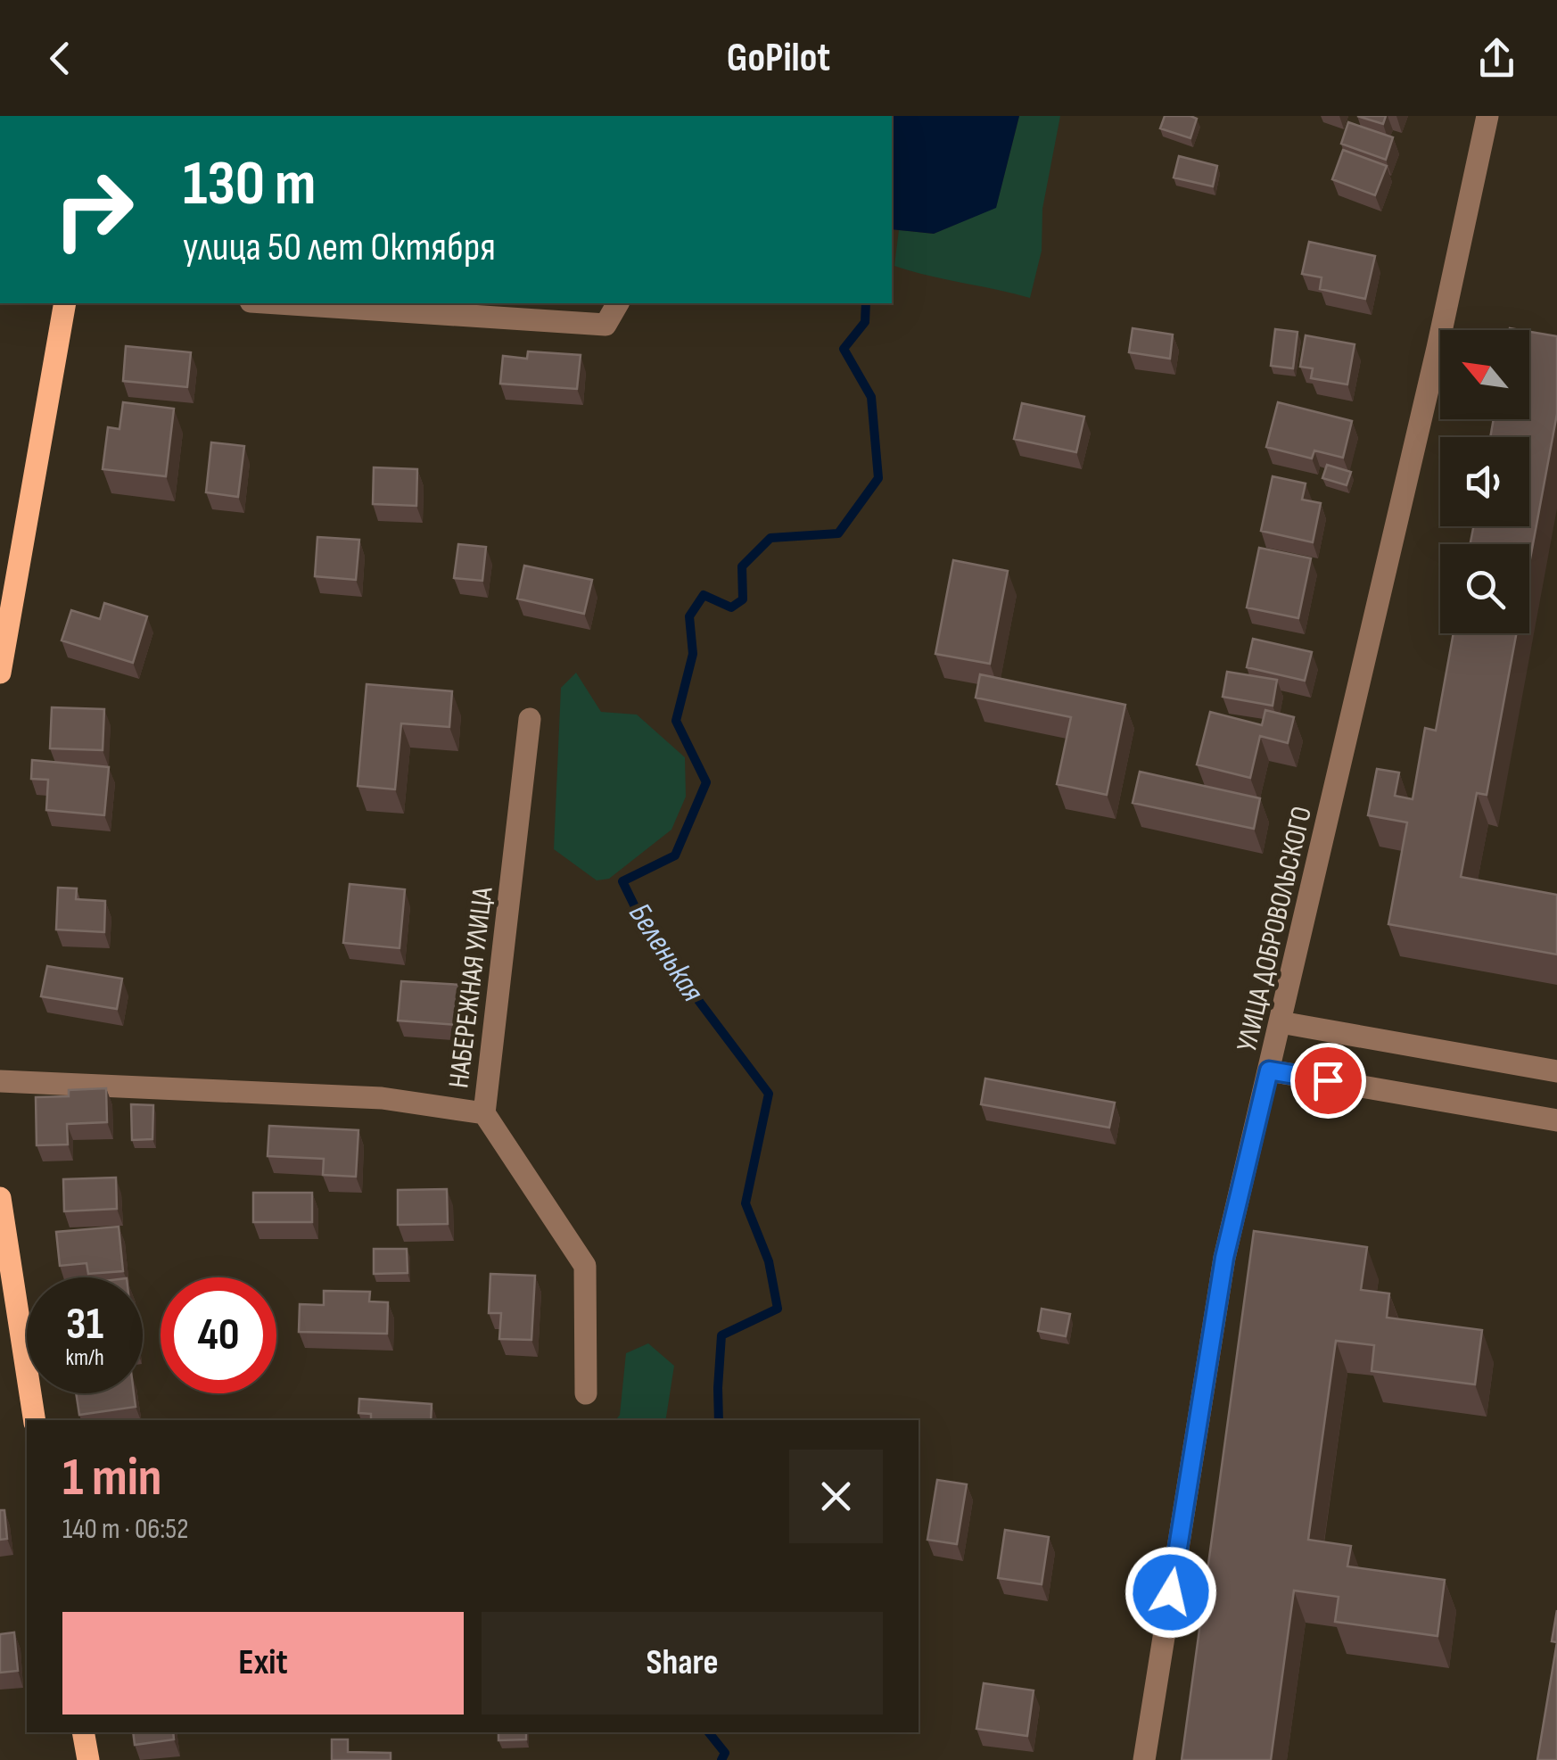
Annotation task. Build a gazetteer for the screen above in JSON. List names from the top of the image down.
{
  "streets": {
    "street": ["УЛИЦА ДОБРОВОЛЬСКОГО", "НАБЕРЕЖНАЯ УЛИЦА"]
  },
  "water": ["Беленькая"],
  "north": "top left",
  "page": {
    "header": "GoPilot",
    "turn": ["130 m", "улица 50 лет Октября"],
    "speed": "31 km/h",
    "limit": "40",
    "heading": ["1 min", "140 m · 06:52"],
    "buttons": ["Exit", "Share"]
  }
}
